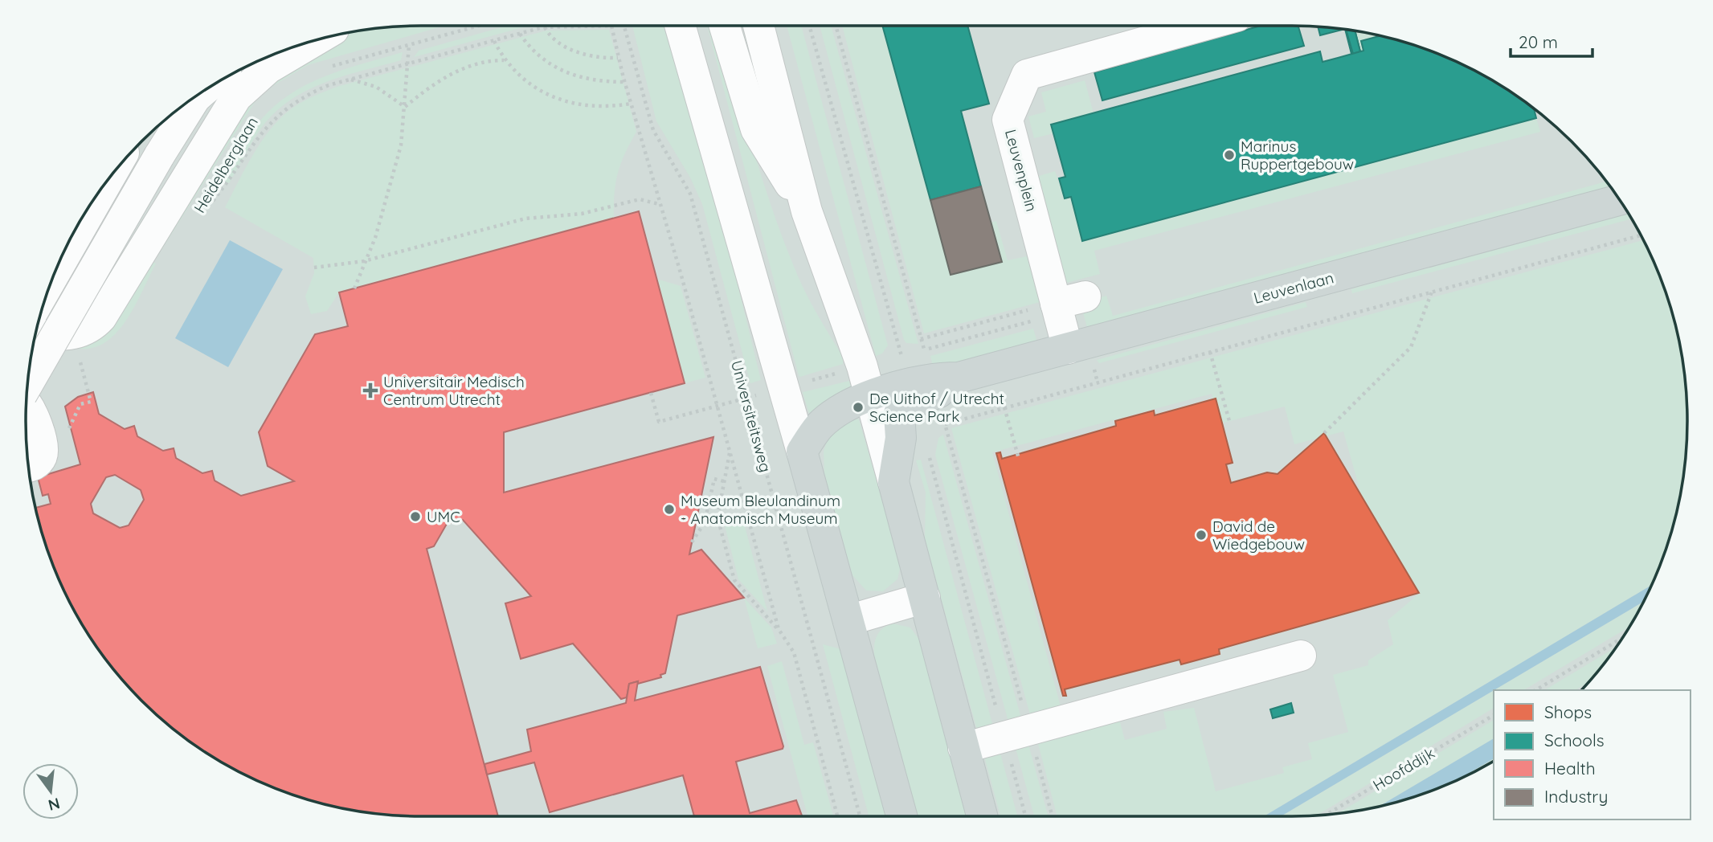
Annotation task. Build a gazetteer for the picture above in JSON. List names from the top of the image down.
{
  "streets": {
    "main road": ["Leuvenlaan"],
    "street": ["Heidelberglaan", "Leuvenplein"],
    "path": ["Universiteitsweg", "Hoofddijk"]
  },
  "crossings": [
    ["Leuvenplein", "Leuvenlaan"]
  ],
  "places": {
    "other": [
      "Marinus Ruppertgebouw",
      "De Uithof / Utrecht Science Park",
      "Museum Bleulandinum - Anatomisch Museum",
      "UMC",
      "David de Wiedgebouw"
    ],
    "health": ["Universitair Medisch Centrum Utrecht"]
  },
  "legend": [
    "Shops",
    "Schools",
    "Health",
    "Industry"
  ],
  "scale_bar": "20 m",
  "north": "bottom"
}
